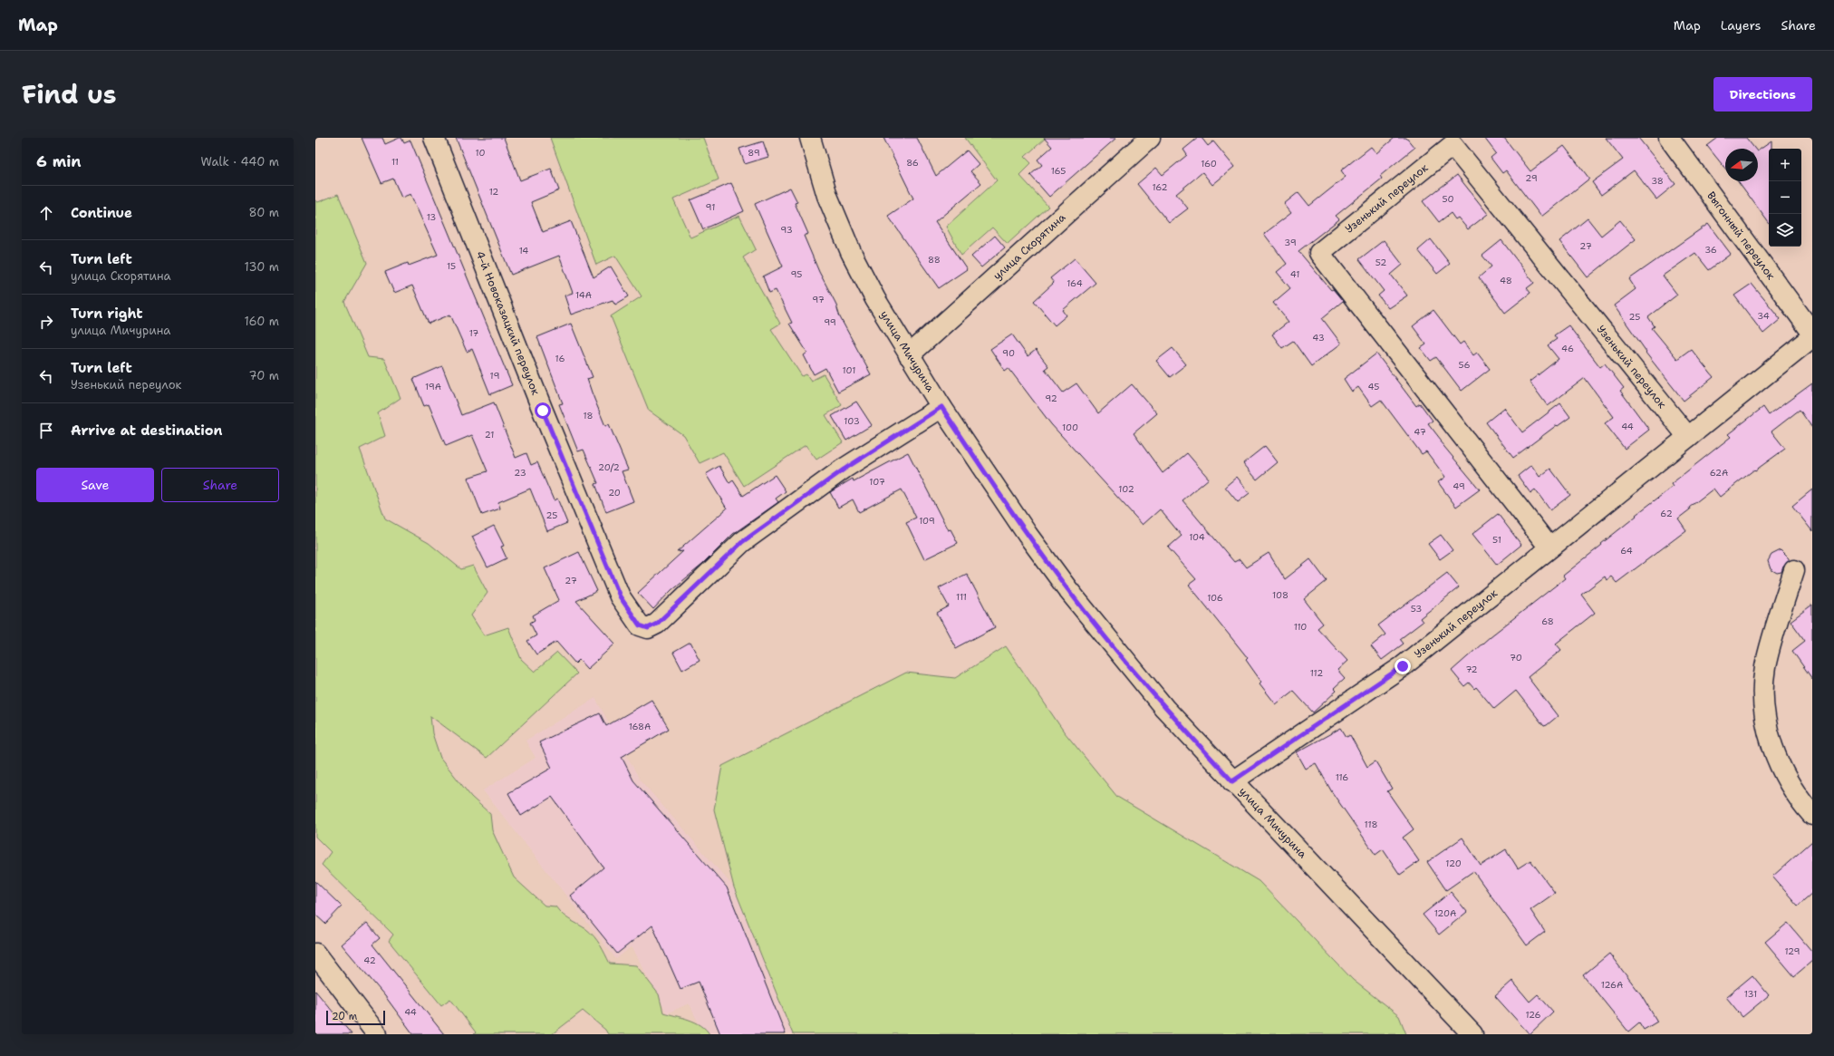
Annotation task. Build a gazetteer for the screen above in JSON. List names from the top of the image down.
{
  "streets": {
    "street": [
      "Узенький переулок",
      "Выгонный переулок",
      "улица Скорятина",
      "4-й Новоказацкий переулок",
      "улица Мичурина"
    ]
  },
  "crossings": [
    ["Узенький переулок", "улица Мичурина"],
    ["улица Скорятина", "улица Мичурина"],
    ["4-й Новоказацкий переулок", "улица Мичурина"]
  ],
  "house_numbers": [
    "10",
    "89",
    "11",
    "86",
    "160",
    "165",
    "29",
    "38",
    "162",
    "12",
    "50",
    "91",
    "13",
    "93",
    "39",
    "27",
    "36",
    "14",
    "88",
    "52",
    "15",
    "95",
    "41",
    "48",
    "164",
    "14А",
    "97",
    "34",
    "25",
    "99",
    "17",
    "43",
    "46",
    "90",
    "16",
    "56",
    "101",
    "19",
    "19А",
    "45",
    "92",
    "18",
    "103",
    "44",
    "100",
    "47",
    "21",
    "20/2",
    "23",
    "62А",
    "107",
    "49",
    "102",
    "20",
    "62",
    "25",
    "109",
    "104",
    "51",
    "64",
    "27",
    "108",
    "111",
    "106",
    "53",
    "68",
    "110",
    "70",
    "72",
    "112",
    "168А",
    "116",
    "118",
    "120",
    "120А",
    "129",
    "42",
    "126А",
    "131",
    "44",
    "126"
  ],
  "scale_bar": "20 m",
  "north": "left",
  "page": {
    "header": "Map",
    "nav": ["Map", "Layers", "Share"],
    "title": "Find us",
    "buttons": [
      "Directions",
      ["Save", "Share"]
    ],
    "heading": ["6 min", "Walk · 440 m"],
    "map_buttons": ["+", "−"],
    "list": [
      ["Continue", "80 m"],
      ["Turn left", "улица Скорятина", "130 m"],
      ["Turn right", "улица Мичурина", "160 m"],
      ["Turn left", "Узенький переулок", "70 m"],
      "Arrive at destination"
    ],
    "scale": "20 m"
  }
}
